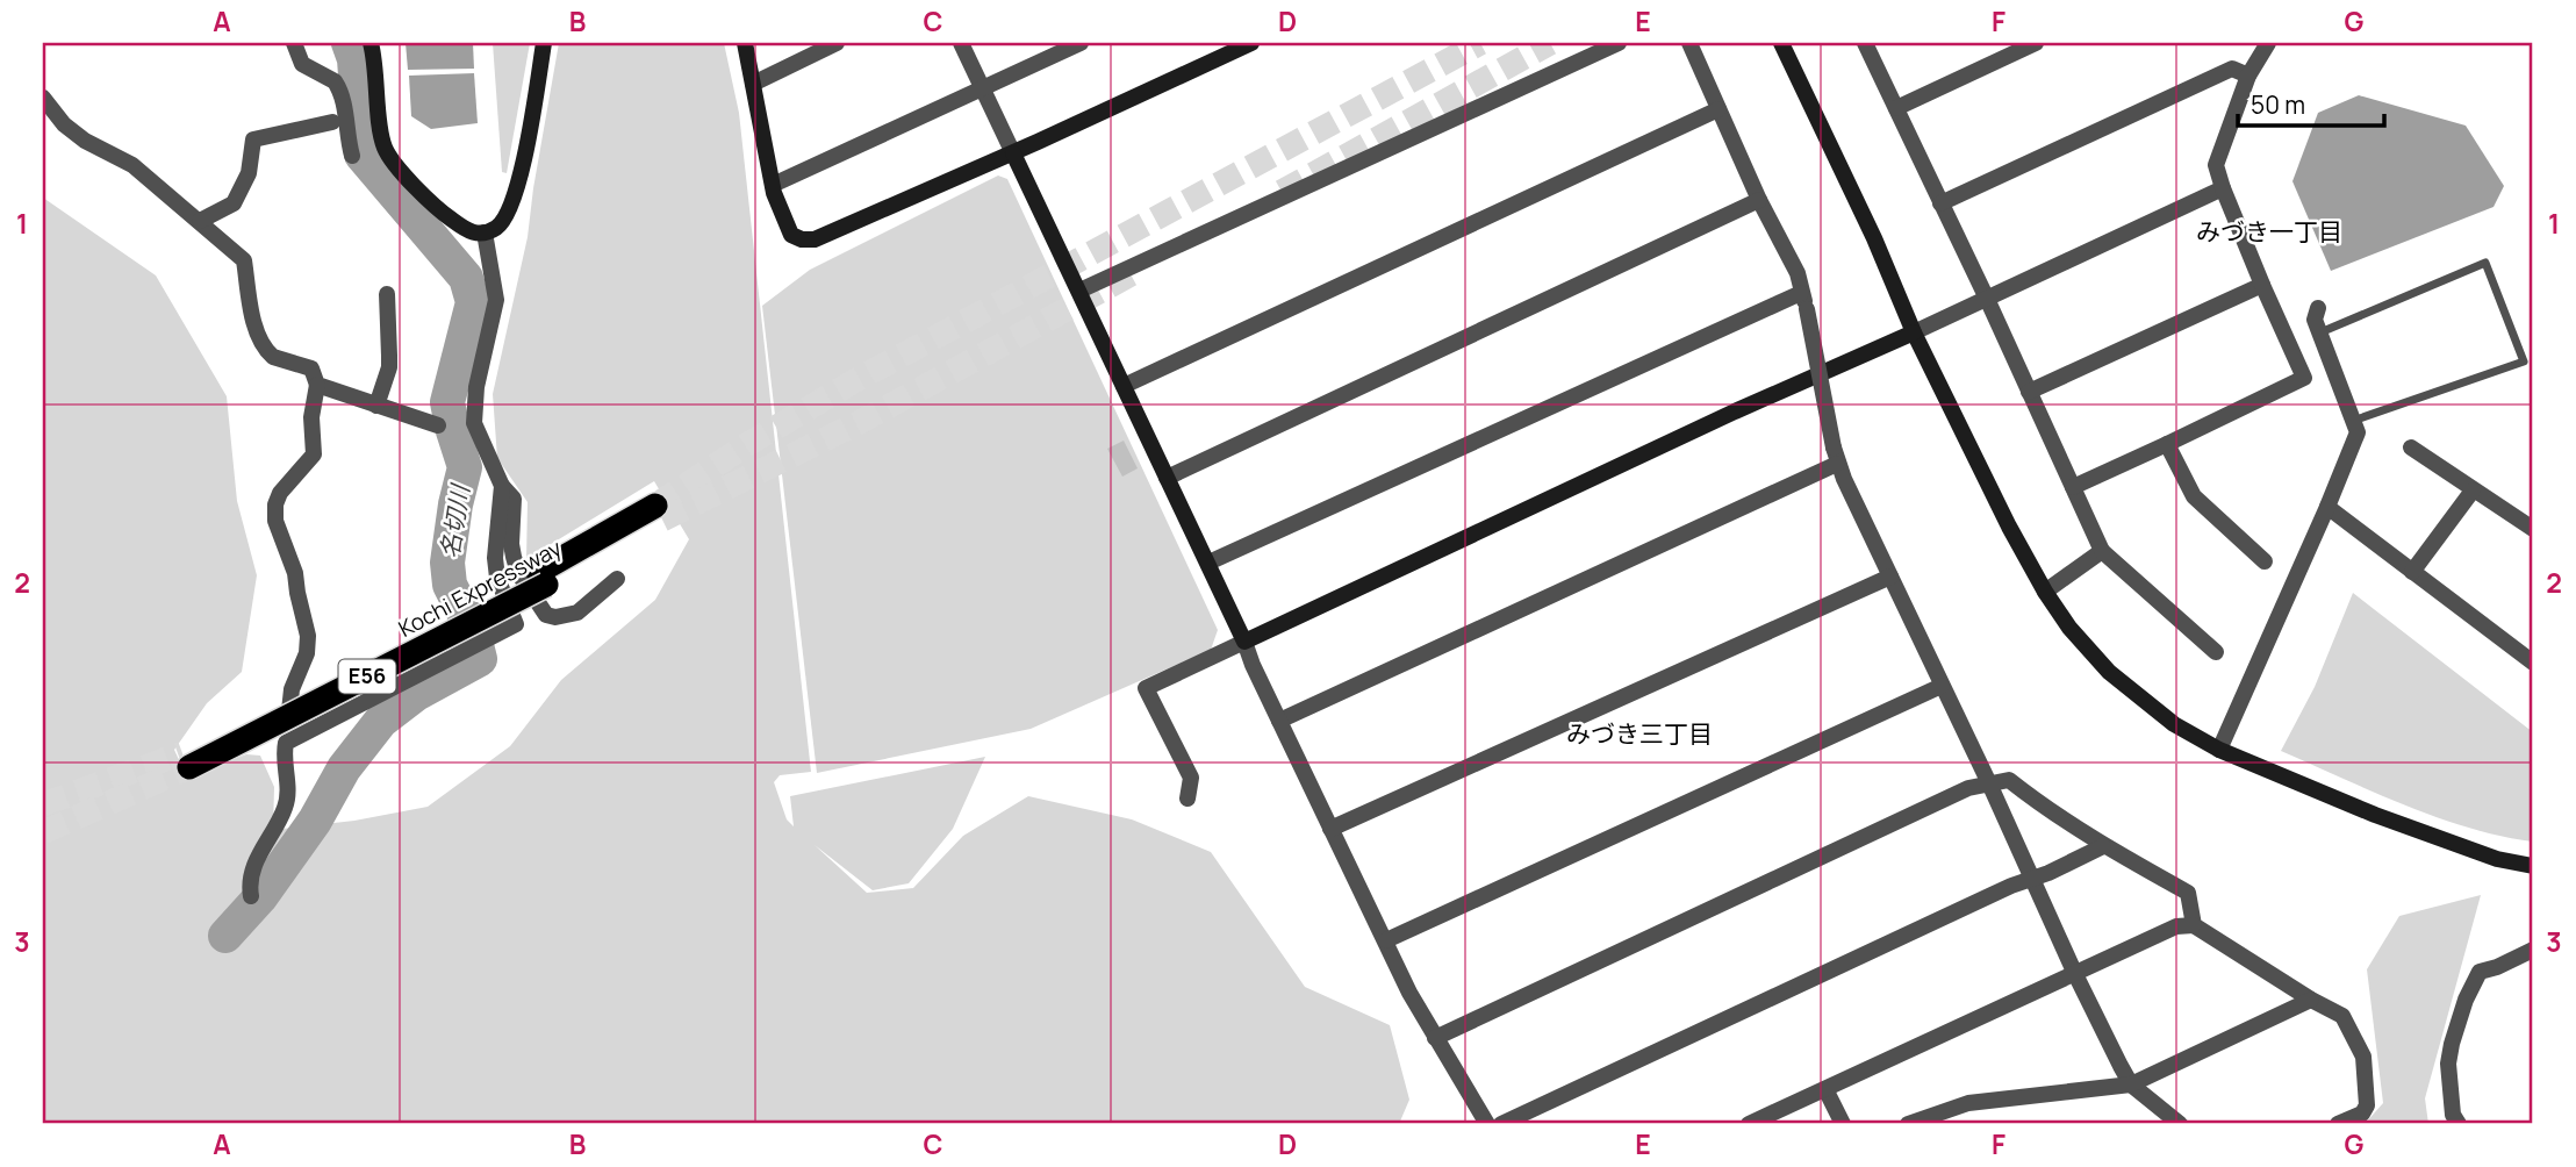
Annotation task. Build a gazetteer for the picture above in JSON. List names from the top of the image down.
{
  "streets": {
    "highway": ["Kochi Expressway", "E56"]
  },
  "districts": ["みづき一丁目", "みづき三丁目"],
  "water": ["名切川"],
  "scale_bar": "50 m",
  "grid": {
    "columns": [
      "A",
      "B",
      "C",
      "D",
      "E",
      "F",
      "G"
    ],
    "rows": ["1", "2", "3"]
  }
}
